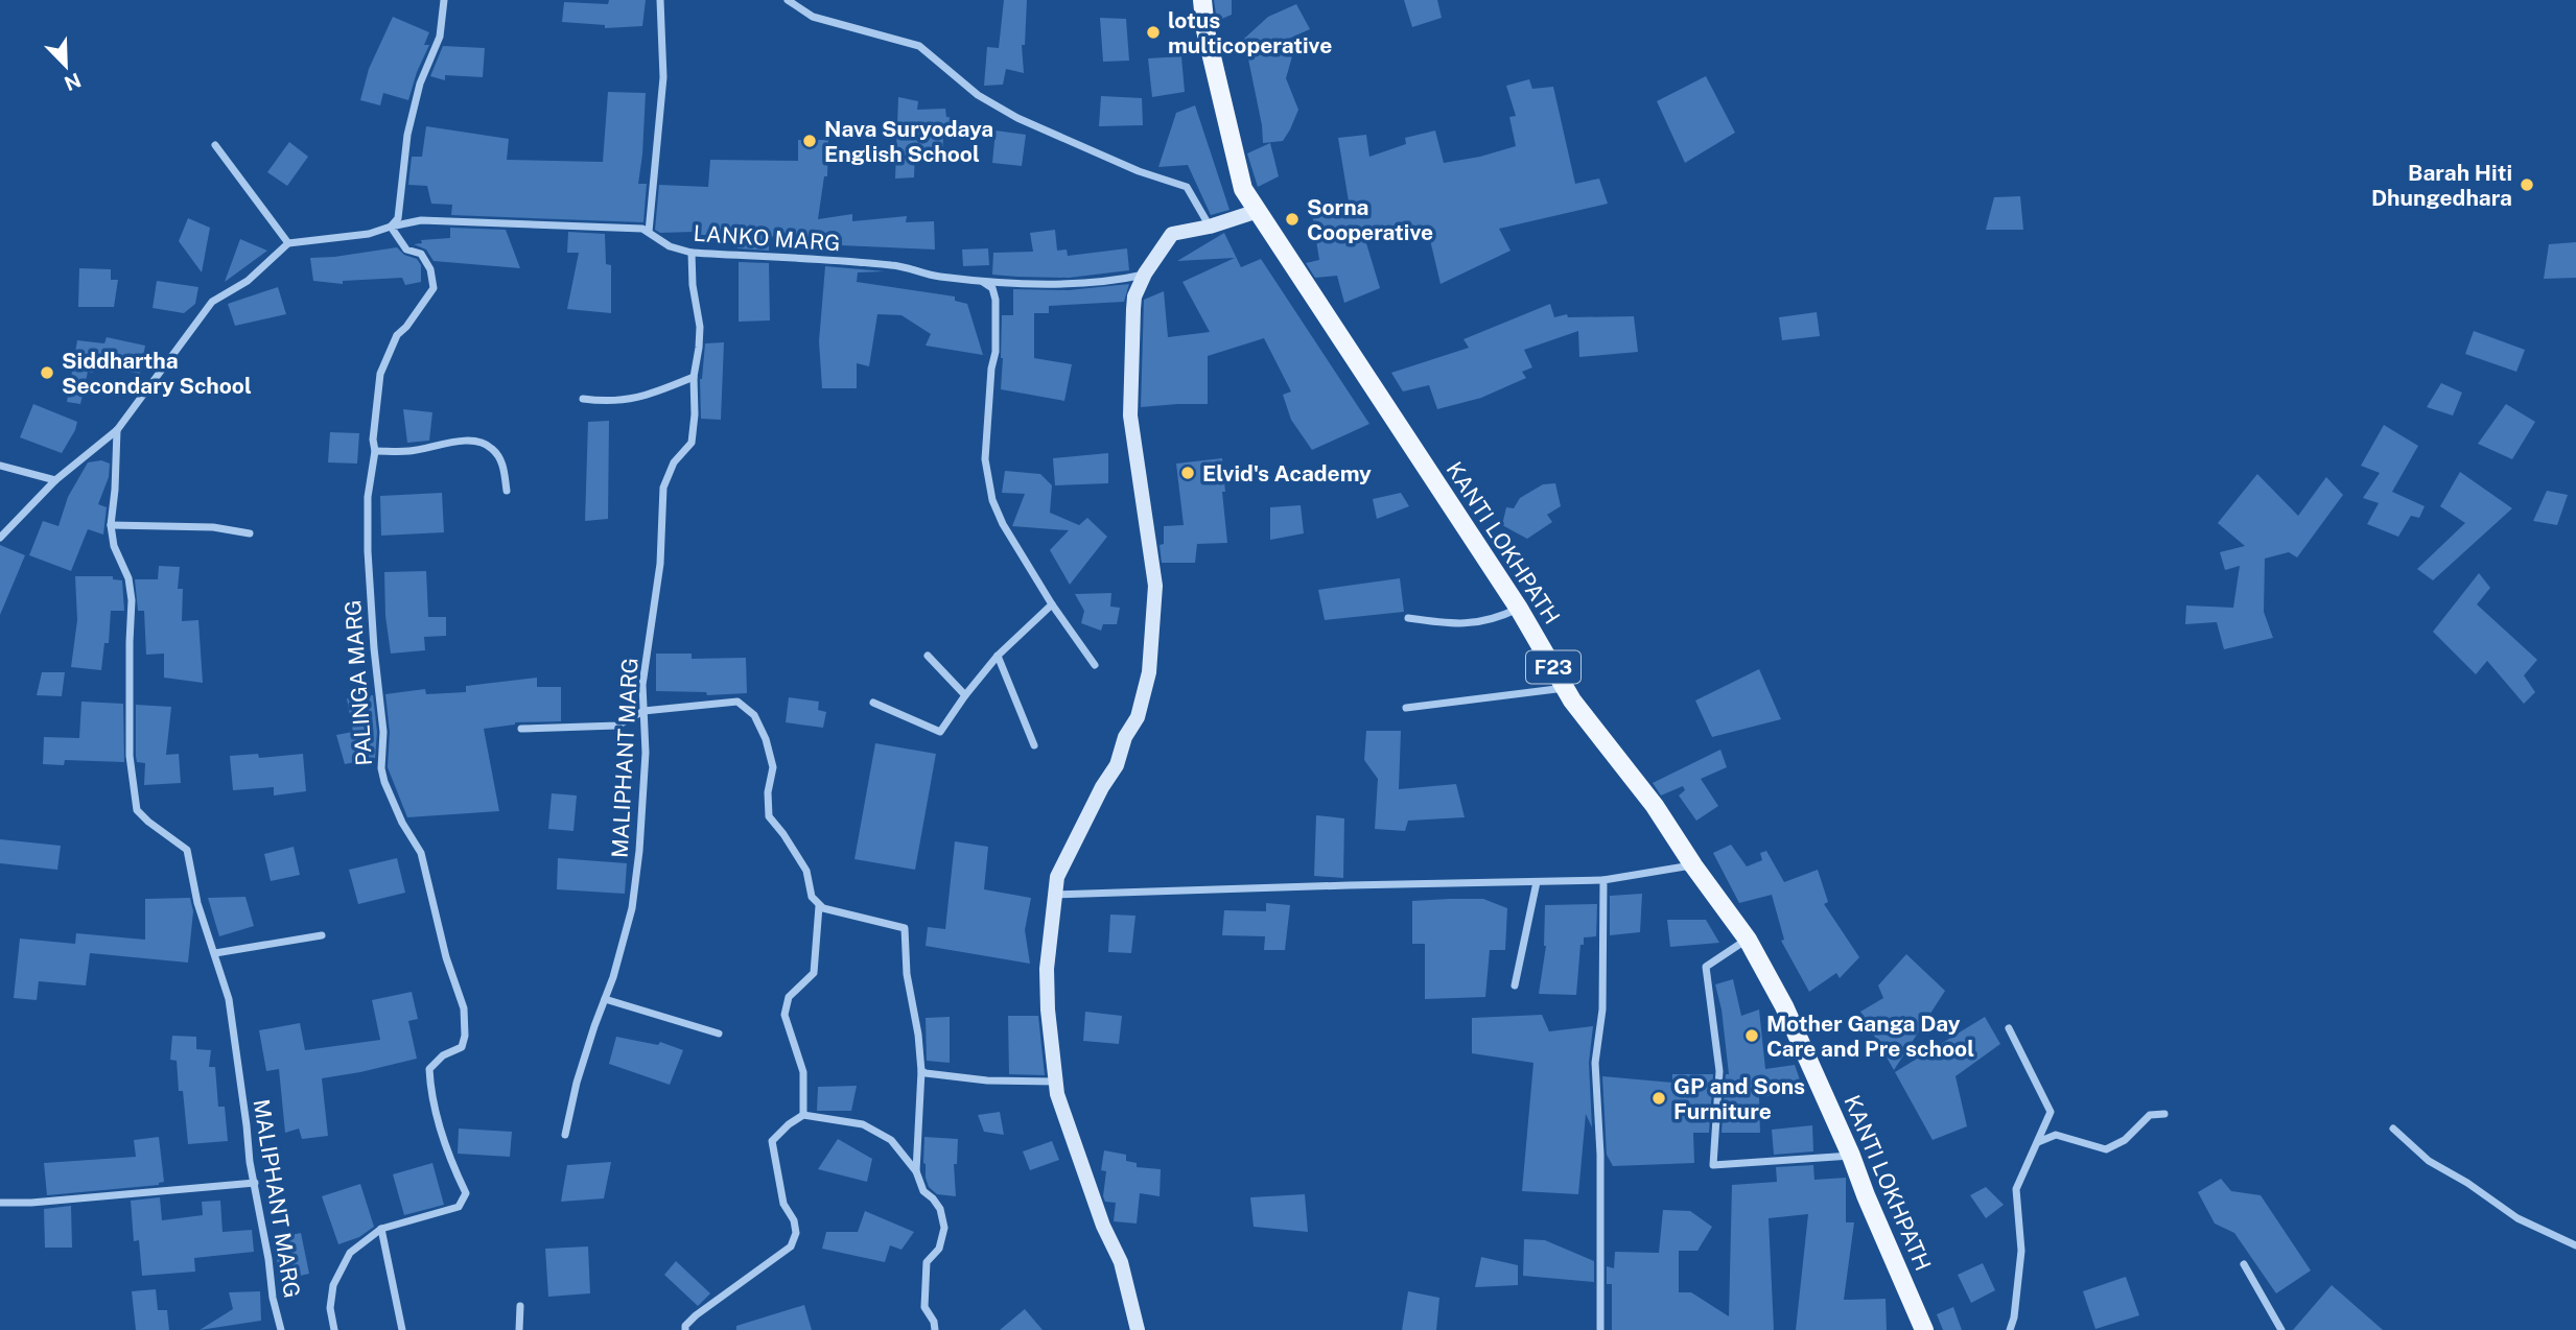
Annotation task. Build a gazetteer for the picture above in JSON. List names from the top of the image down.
{
  "streets": {
    "main road": ["KANTI LOKHPATH", "F23"],
    "street": ["LANKO MARG", "PALINGA MARG", "MALIPHANT MARG"]
  },
  "crossings": [
    ["LANKO MARG", "PALINGA MARG"],
    ["LANKO MARG", "MALIPHANT MARG"],
    ["PALINGA MARG", "MALIPHANT MARG"]
  ],
  "places": [
    "lotus multicoperative",
    "Nava Suryodaya English School",
    "Barah Hiti Dhungedhara",
    "Sorna Cooperative",
    "Siddhartha Secondary School",
    "Elvid's Academy",
    "Mother Ganga Day Care and Pre school",
    "GP and Sons Furniture"
  ],
  "north": "bottom right"
}
